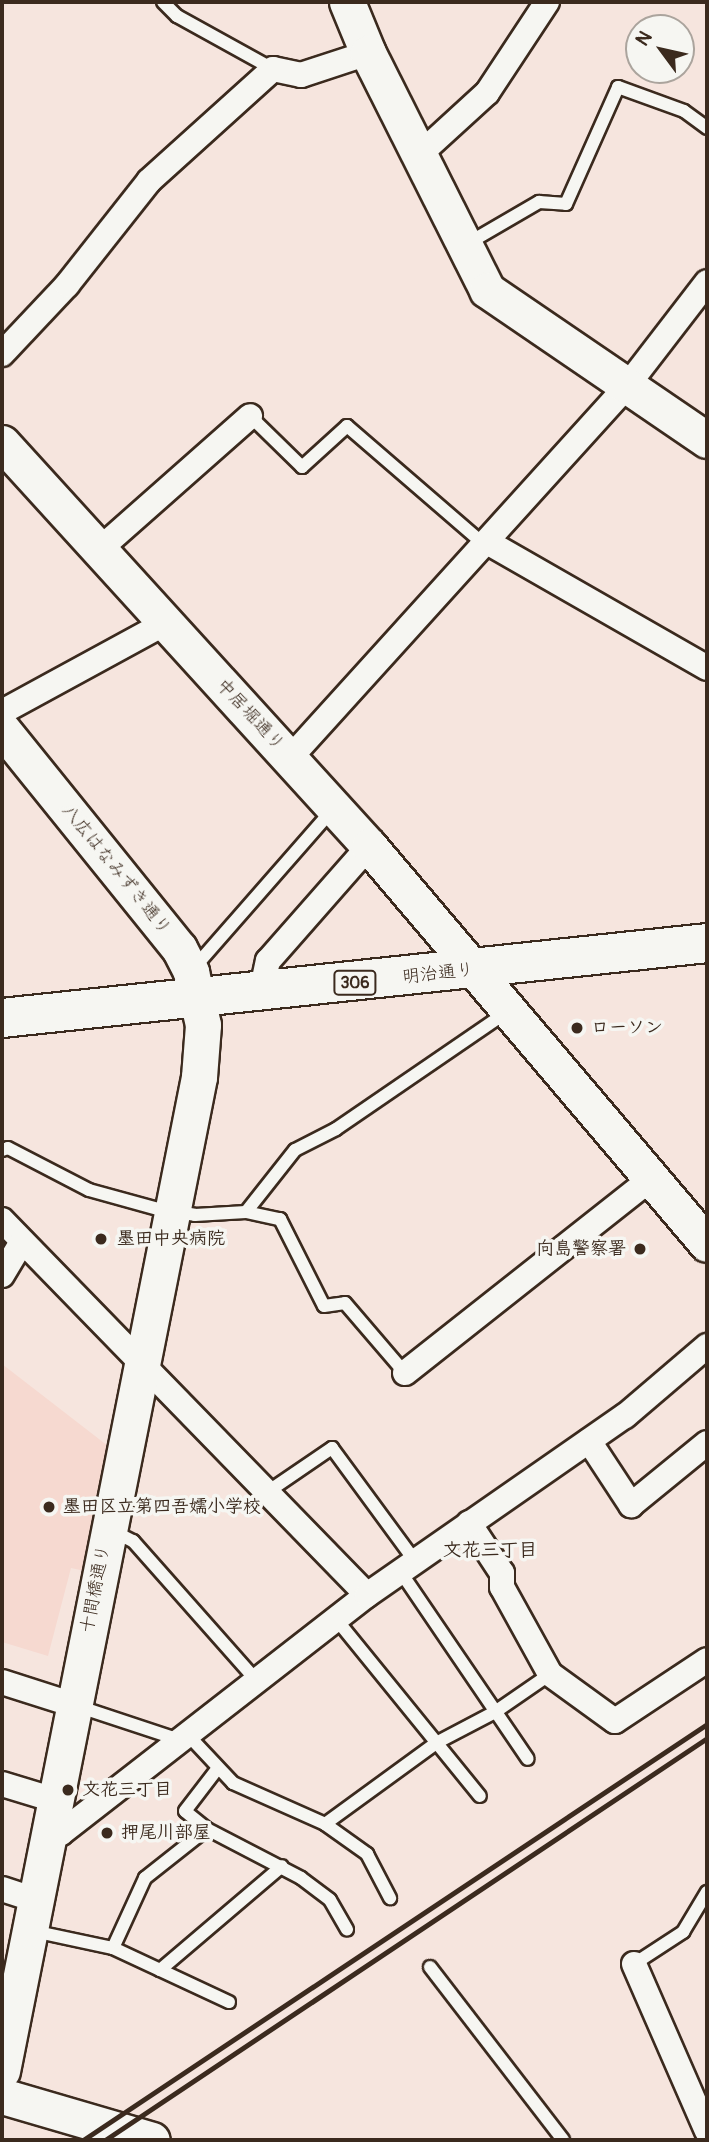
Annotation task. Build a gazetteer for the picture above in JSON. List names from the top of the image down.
{
  "streets": {
    "main road": ["明治通り", "306"],
    "street": ["中居堀通り", "八広はなみずき通り", "十間橋通り"]
  },
  "crossings": [
    ["中居堀通り", "明治通り"],
    ["八広はなみずき通り", "明治通り"],
    ["八広はなみずき通り", "十間橋通り"],
    ["明治通り", "十間橋通り"]
  ],
  "districts": ["文花三丁目"],
  "places": [
    "ローソン",
    "墨田中央病院",
    "向島警察署",
    "墨田区立第四吾嬬小学校",
    "文花三丁目",
    "押尾川部屋"
  ],
  "north": "top left"
}
